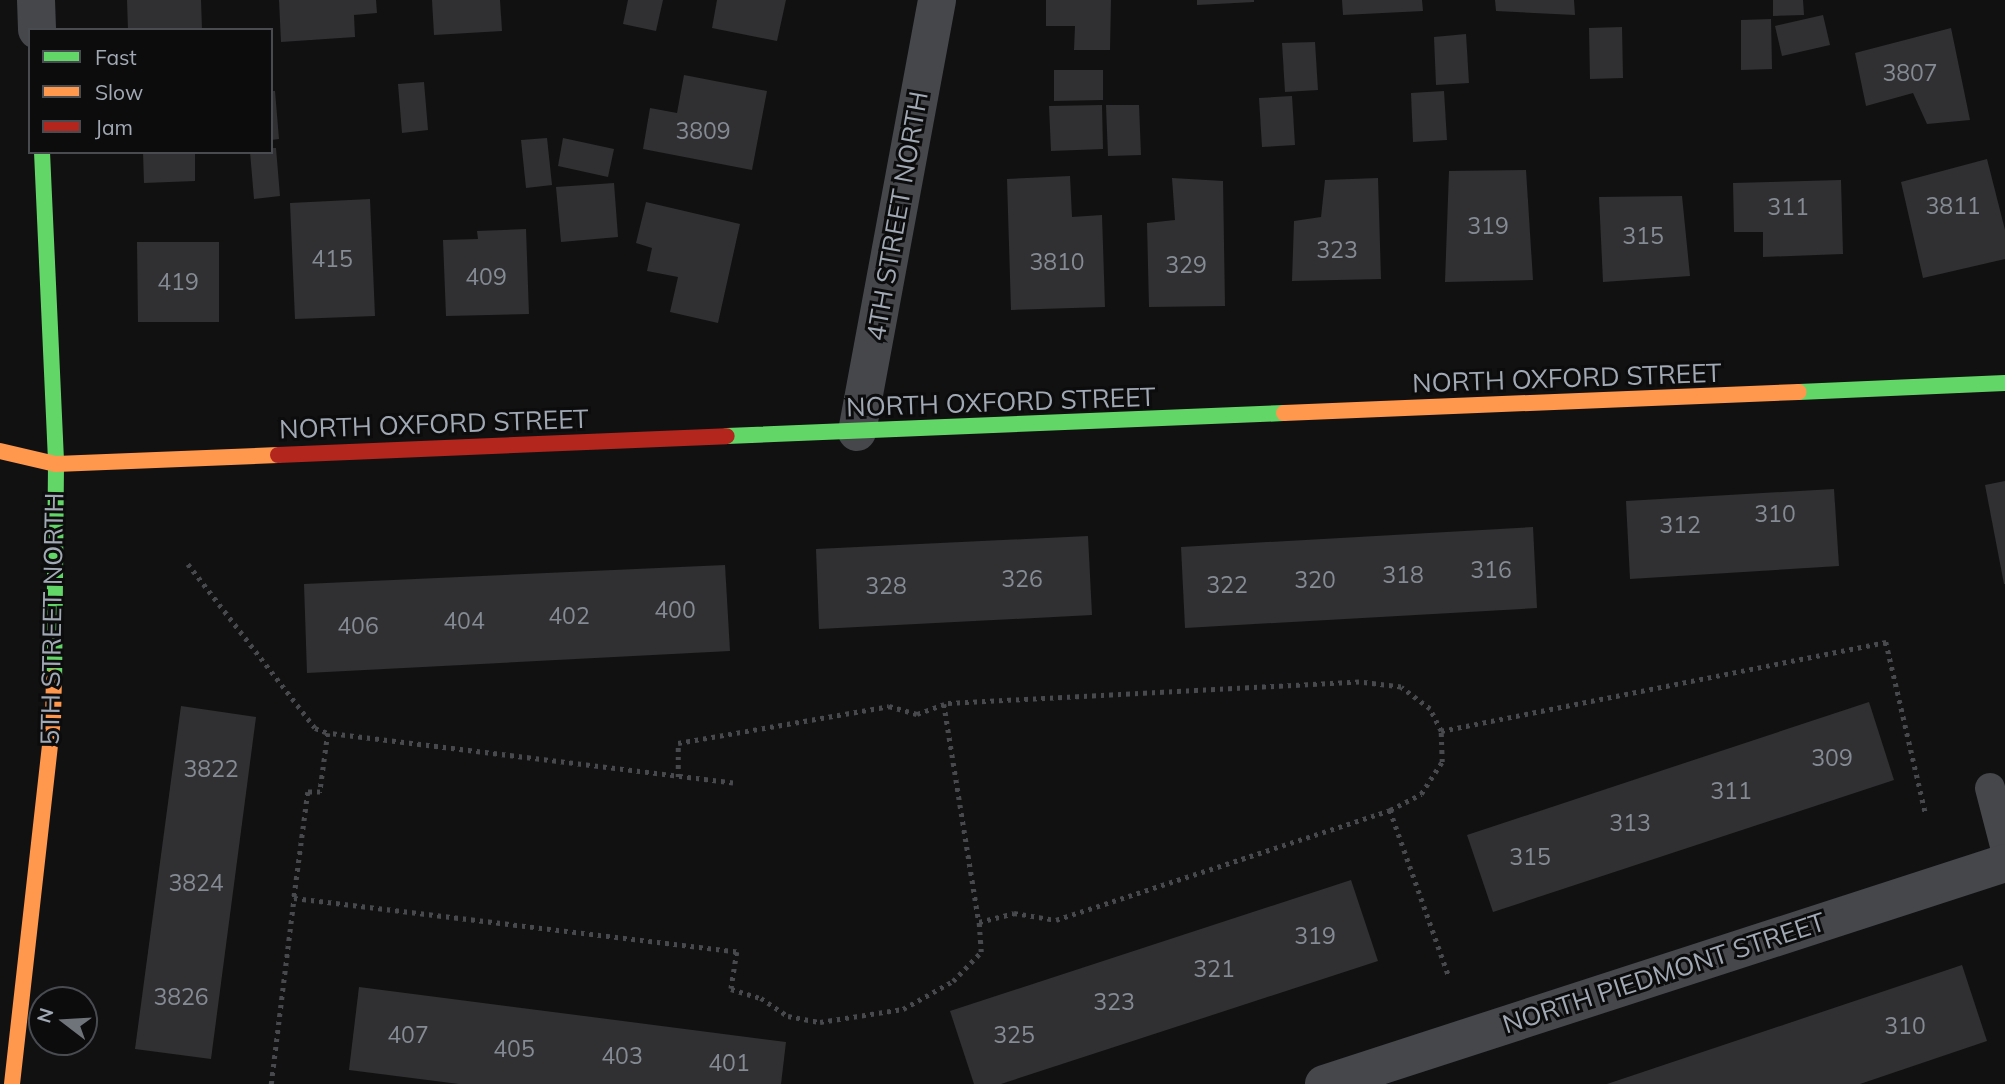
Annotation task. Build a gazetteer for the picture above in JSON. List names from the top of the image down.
{
  "streets": {
    "street": [
      "4TH STREET NORTH",
      "NORTH OXFORD STREET",
      "5TH STREET NORTH",
      "NORTH PIEDMONT STREET"
    ]
  },
  "crossings": [
    ["4TH STREET NORTH", "NORTH OXFORD STREET"],
    ["NORTH OXFORD STREET", "5TH STREET NORTH"]
  ],
  "house_numbers": [
    "3807",
    "3809",
    "3811",
    "311",
    "319",
    "315",
    "323",
    "415",
    "3810",
    "329",
    "409",
    "419",
    "310",
    "312",
    "316",
    "318",
    "326",
    "320",
    "322",
    "328",
    "400",
    "402",
    "404",
    "406",
    "309",
    "3822",
    "311",
    "313",
    "315",
    "3824",
    "319",
    "321",
    "3826",
    "323",
    "310",
    "407",
    "325",
    "405",
    "403",
    "401"
  ],
  "legend": ["Fast", "Slow", "Jam"],
  "north": "left"
}
